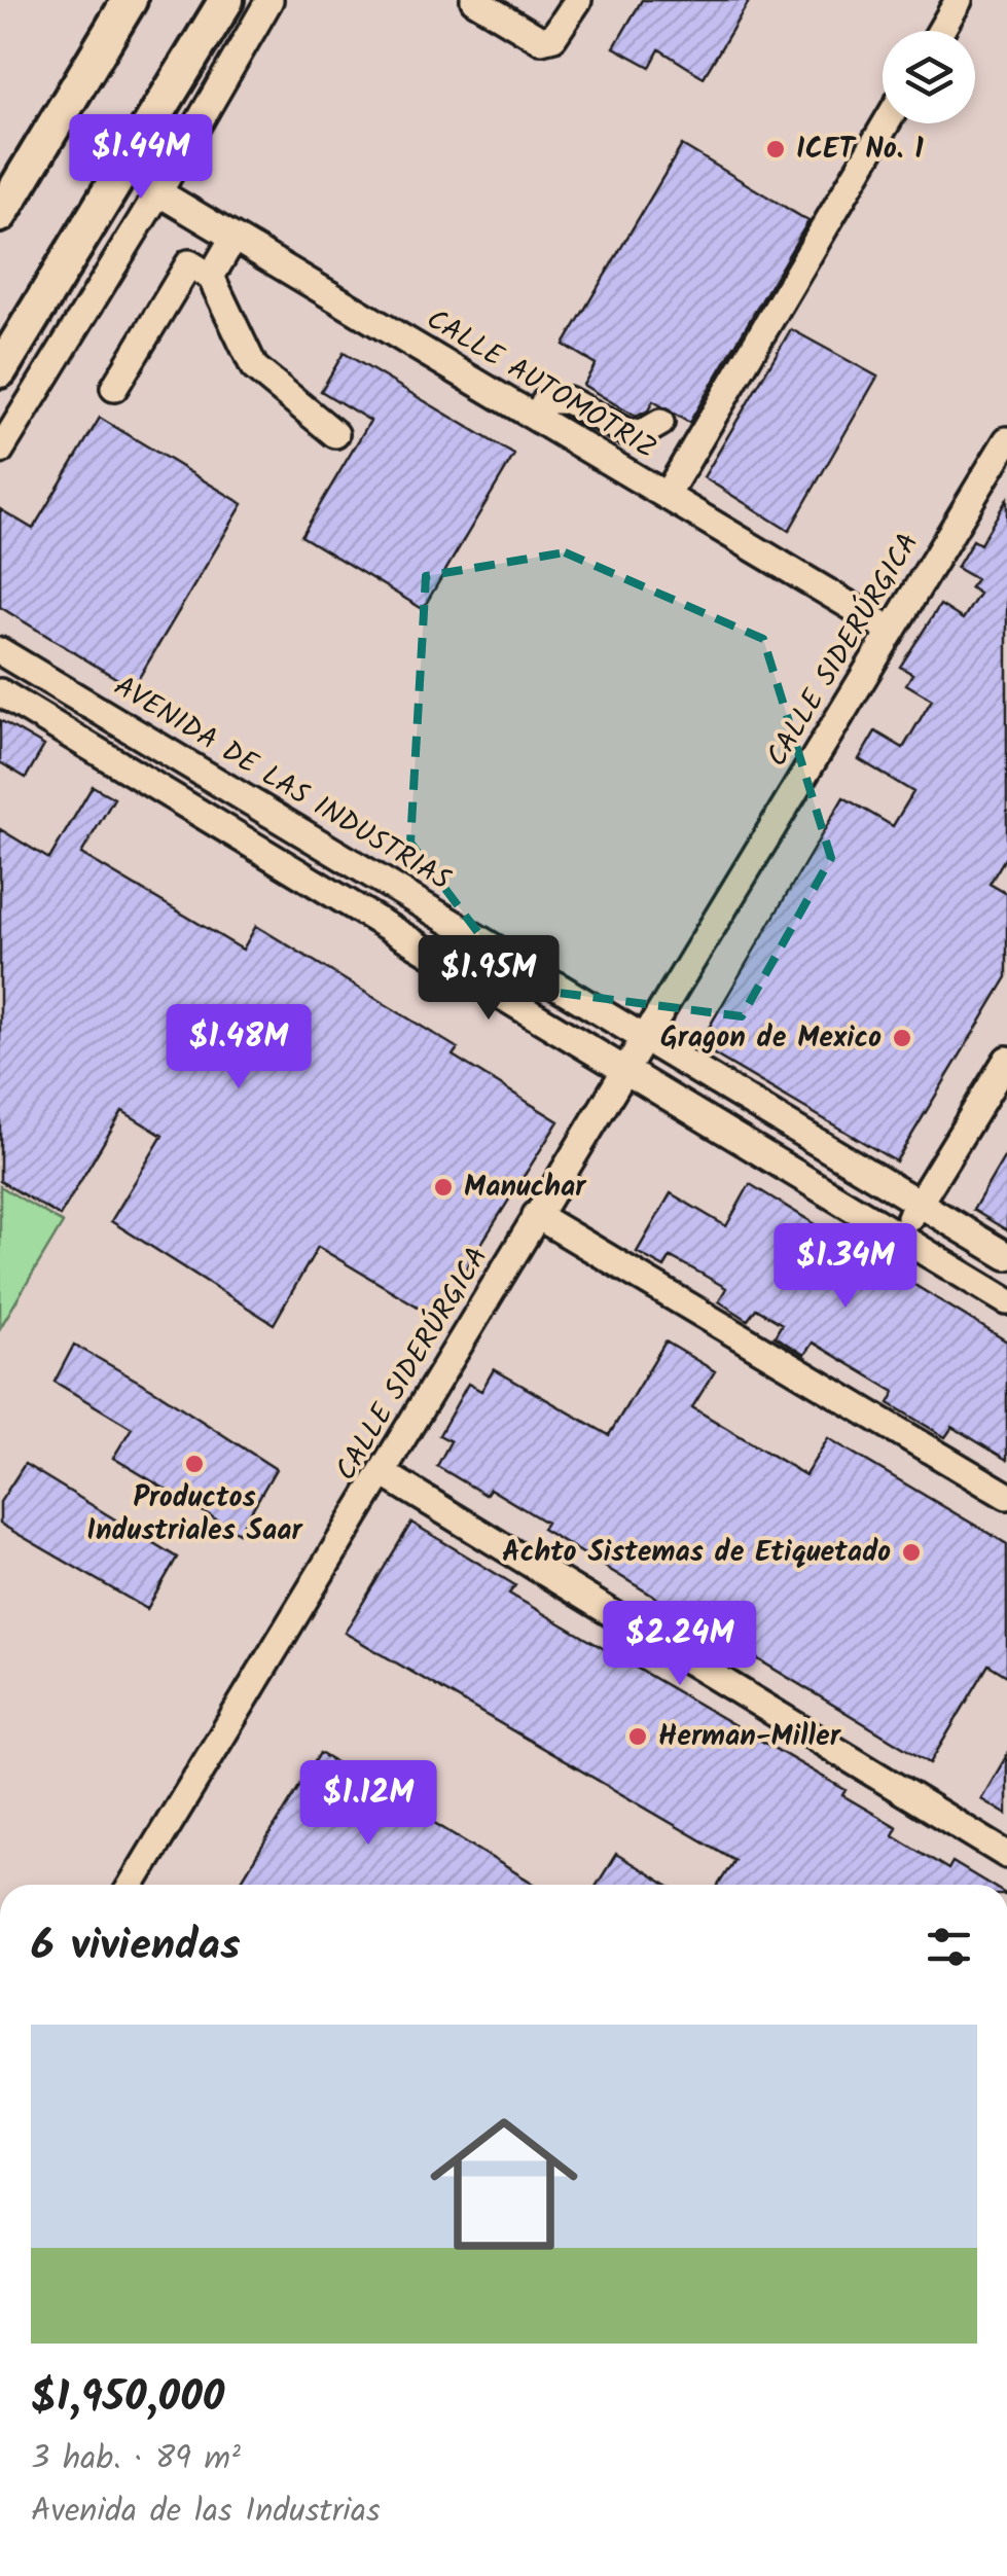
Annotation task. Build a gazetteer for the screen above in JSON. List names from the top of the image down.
{
  "streets": {
    "street": ["CALLE AUTOMOTRIZ", "CALLE SIDERÚRGICA", "AVENIDA DE LAS INDUSTRIAS"]
  },
  "crossings": [
    ["CALLE AUTOMOTRIZ", "CALLE SIDERÚRGICA"],
    ["CALLE SIDERÚRGICA", "AVENIDA DE LAS INDUSTRIAS"]
  ],
  "places": [
    "ICET No. 1",
    "Gragon de Mexico",
    "Manuchar",
    "Productos Industriales Saar",
    "Achto Sistemas de Etiquetado",
    "Herman-Miller"
  ],
  "page": {
    "price": [
      "$1.44M",
      "$1.95M",
      "$1.48M",
      "$1.34M",
      "$2.24M",
      "$1.12M"
    ],
    "heading": "6 viviendas",
    "list": [
      {
        "name": "$1,950,000",
        "note": "3 hab. · 89 m² · Avenida de las Industrias"
      }
    ]
  }
}
